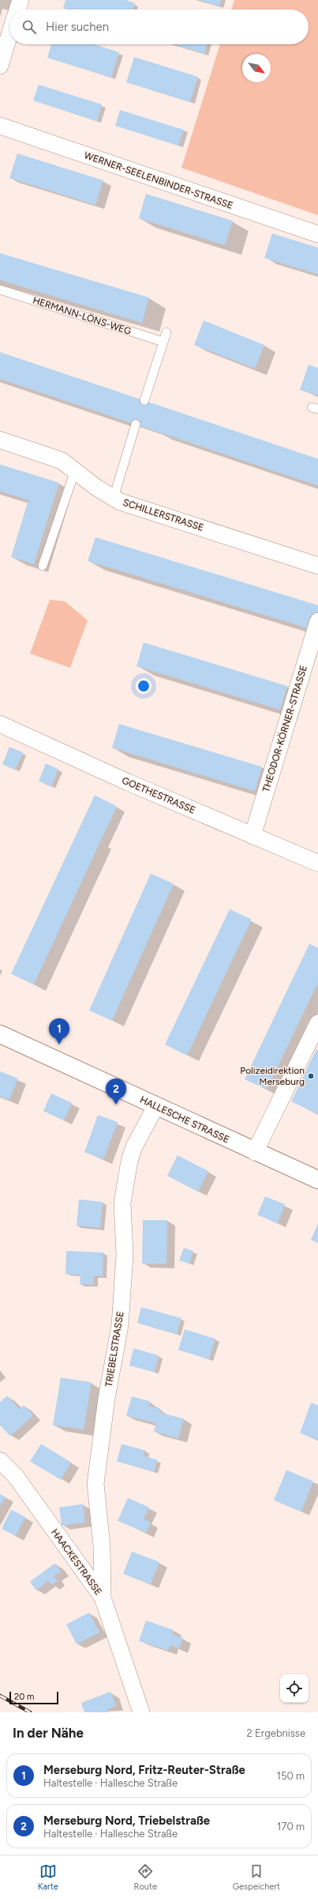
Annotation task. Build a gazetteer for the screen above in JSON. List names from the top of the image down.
{
  "streets": {
    "main road": ["HALLESCHE STRASSE"],
    "street": [
      "WERNER-SEELENBINDER-STRASSE",
      "SCHILLERSTRASSE",
      "THEODOR-KÖRNER-STRASSE",
      "GOETHESTRASSE",
      "TRIEBELSTRASSE",
      "HAACKESTRASSE"
    ],
    "lane": ["HERMANN-LÖNS-WEG"]
  },
  "crossings": [
    ["THEODOR-KÖRNER-STRASSE", "GOETHESTRASSE"],
    ["HALLESCHE STRASSE", "TRIEBELSTRASSE"],
    ["TRIEBELSTRASSE", "HAACKESTRASSE"]
  ],
  "places": ["Polizeidirektion Merseburg"],
  "scale_bar": "20 m",
  "north": "bottom right",
  "page": {
    "search": "Hier suchen",
    "pins": ["1", "2"],
    "scale": "20 m",
    "heading": ["In der Nähe", "2 Ergebnisse"],
    "list": [
      {
        "mark": "1",
        "name": "Merseburg Nord, Fritz-Reuter-Straße",
        "note": "Haltestelle · Hallesche Straße",
        "value": "150 m"
      },
      {
        "mark": "2",
        "name": "Merseburg Nord, Triebelstraße",
        "note": "Haltestelle · Hallesche Straße",
        "value": "170 m"
      }
    ],
    "nav": ["Karte", "Route", "Gespeichert"]
  }
}
